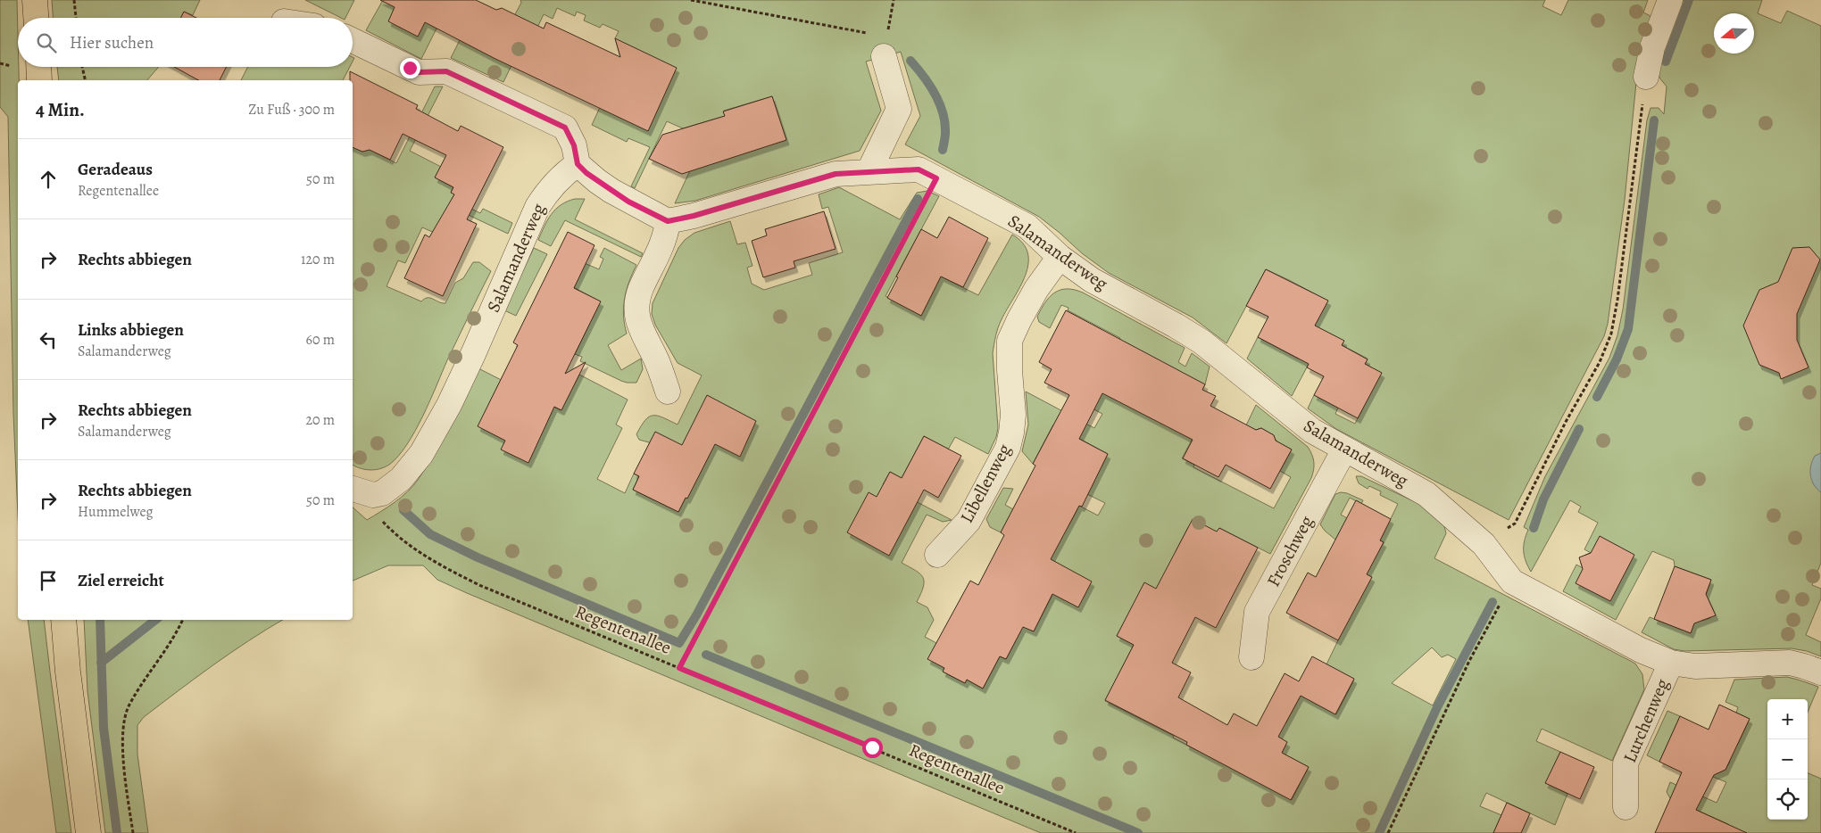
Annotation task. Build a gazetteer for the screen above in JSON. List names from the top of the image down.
{
  "streets": {
    "street": [
      "Salamanderweg",
      "Libellenweg",
      "Froschweg",
      "Lurchenweg"
    ],
    "path": ["Regentenallee"]
  },
  "crossings": [
    ["Salamanderweg", "Libellenweg"],
    ["Salamanderweg", "Froschweg"],
    ["Salamanderweg", "Lurchenweg"]
  ],
  "north": "left",
  "page": {
    "search": "Hier suchen",
    "heading": ["4 Min.", "Zu Fuß · 300 m"],
    "list": [
      ["Geradeaus", "Regentenallee", "50 m"],
      ["Rechts abbiegen", "120 m"],
      ["Links abbiegen", "Salamanderweg", "60 m"],
      ["Rechts abbiegen", "Salamanderweg", "20 m"],
      ["Rechts abbiegen", "Hummelweg", "50 m"],
      "Ziel erreicht"
    ],
    "map_buttons": ["+", "−"]
  }
}
